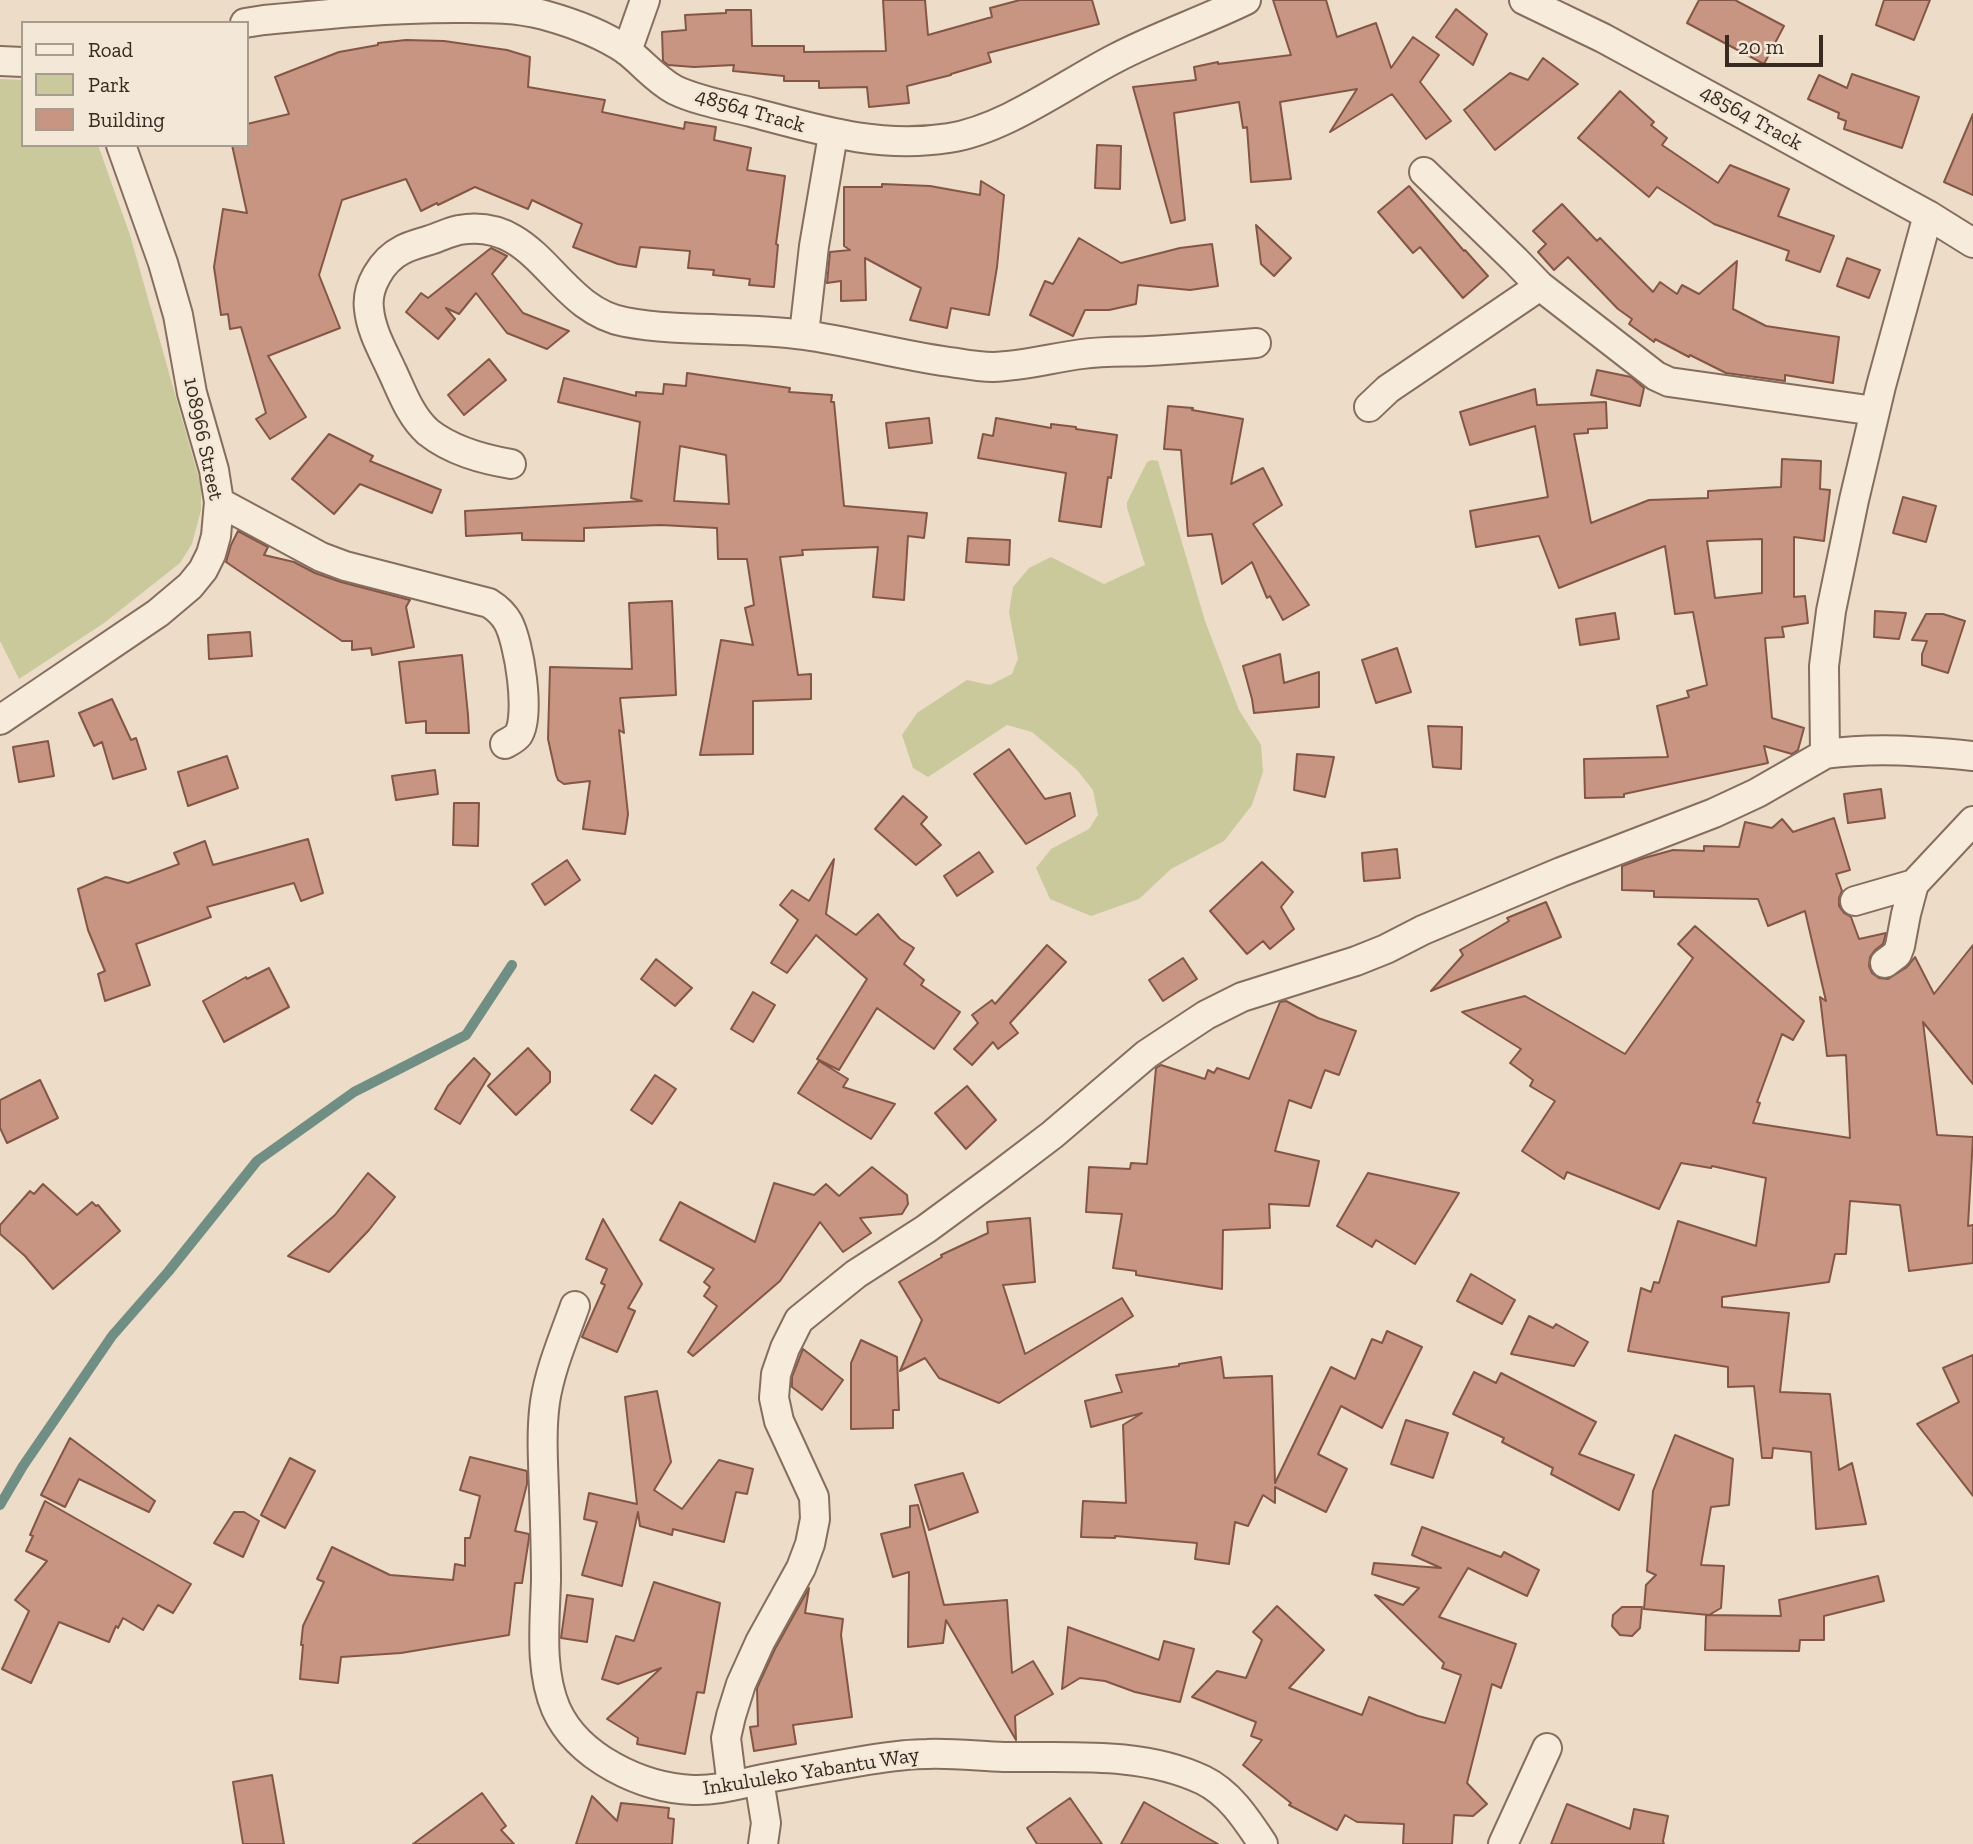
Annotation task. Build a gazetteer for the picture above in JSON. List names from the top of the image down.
{
  "streets": {
    "street": ["48564 Track", "108966 Street", "Inkululeko Yabantu Way"]
  },
  "legend": ["Road", "Park", "Building"],
  "scale_bar": "20 m"
}
